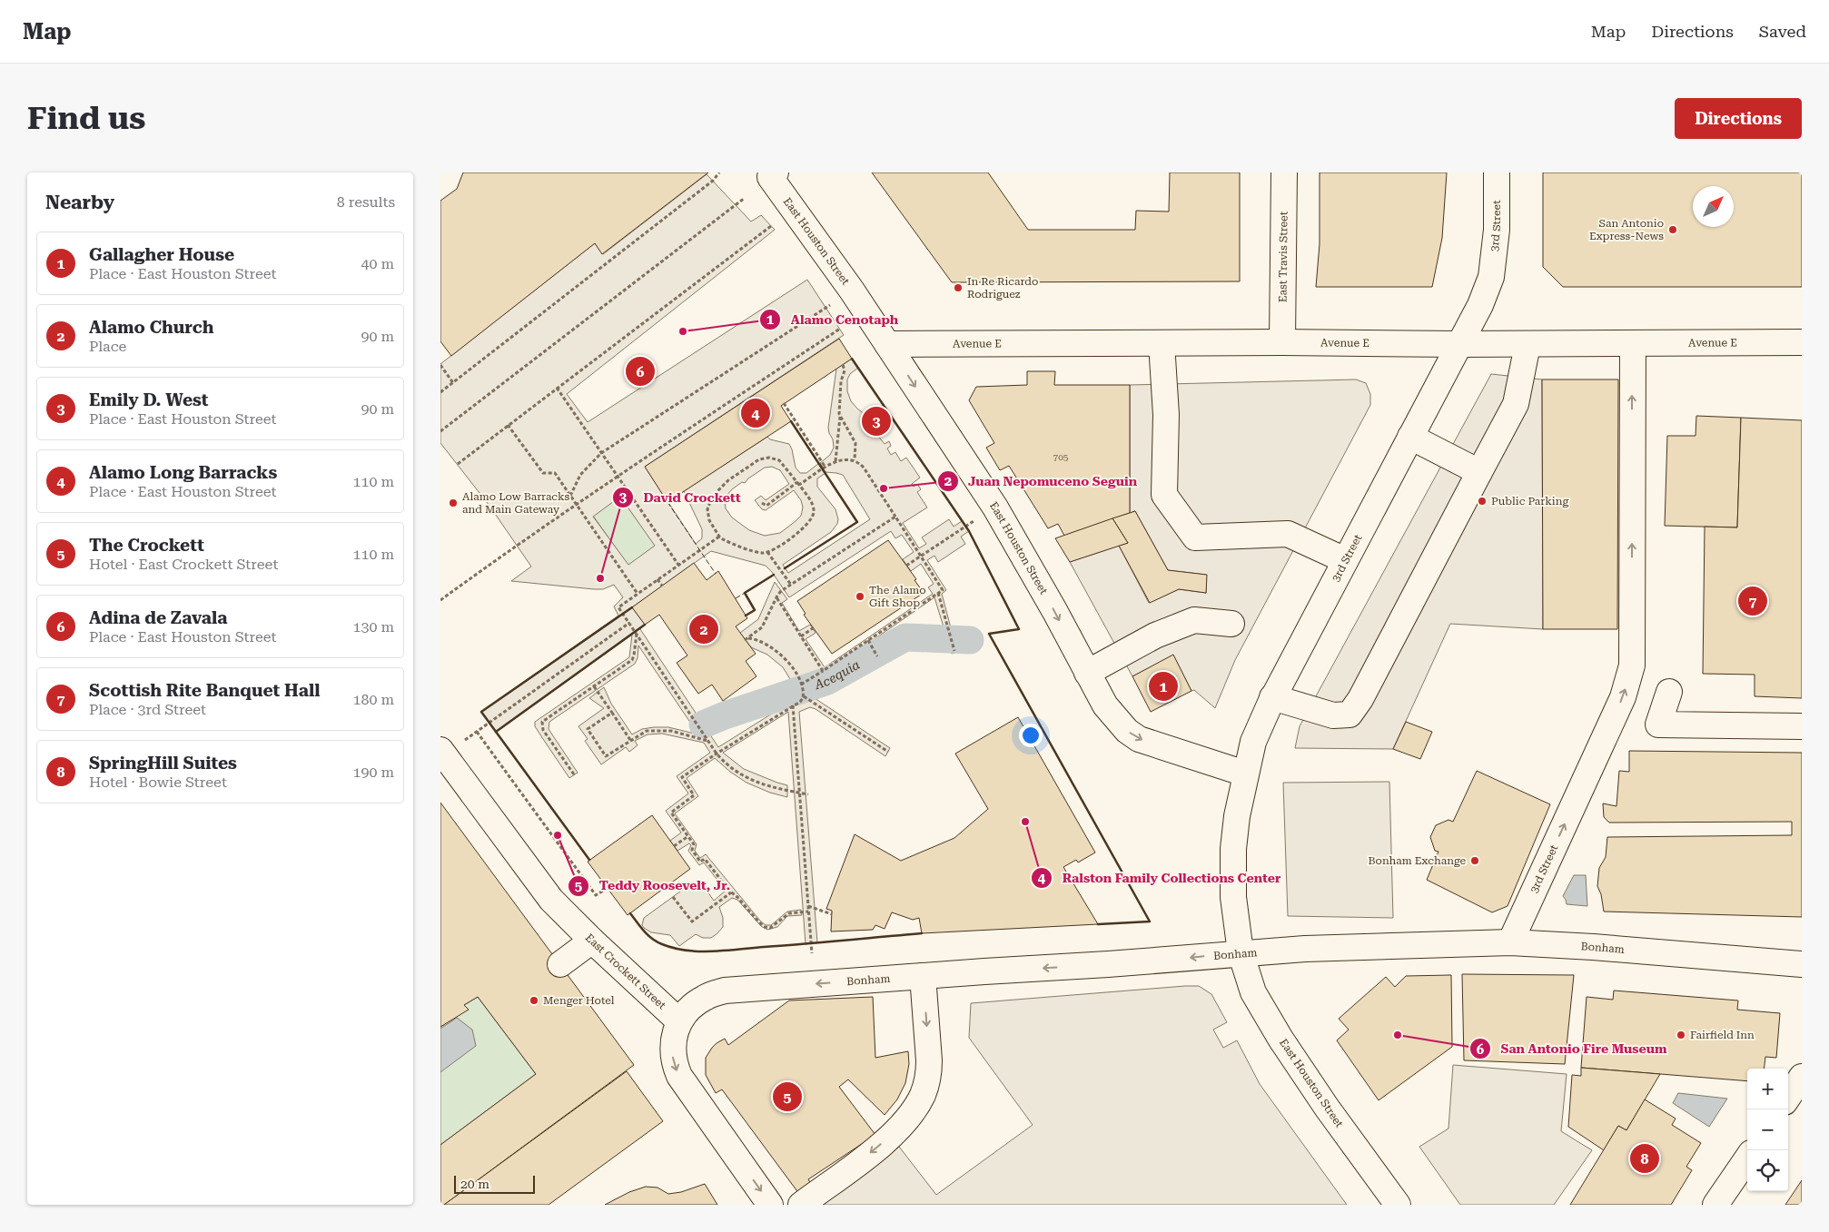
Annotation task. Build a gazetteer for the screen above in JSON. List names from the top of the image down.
{
  "streets": {
    "main road": [
      "3rd Street",
      "East Houston Street",
      "East Travis Street",
      "Avenue E",
      "Bonham",
      "East Crockett Street"
    ]
  },
  "crossings": [
    ["3rd Street", "East Houston Street"],
    ["3rd Street", "Avenue E"],
    ["3rd Street", "Bonham"],
    ["East Houston Street", "Avenue E"],
    ["East Houston Street", "Bonham"],
    ["East Travis Street", "Avenue E"],
    ["Bonham", "East Crockett Street"]
  ],
  "one_way": ["East Houston Street", "Bonham"],
  "water": ["Acequia"],
  "places": [
    "San Antonio Express-News",
    "In Re Ricardo Rodriguez",
    "Alamo Cenotaph",
    "Juan Nepomuceno Seguin",
    "Public Parking",
    "Alamo Low Barracks and Main Gateway",
    "David Crockett",
    "The Alamo Gift Shop",
    "Ralston Family Collections Center",
    "Teddy Roosevelt, Jr.",
    "Bonham Exchange",
    "Menger Hotel",
    "San Antonio Fire Museum",
    "Fairfield Inn"
  ],
  "house_numbers": ["705"],
  "scale_bar": "20 m",
  "north": "top right",
  "page": {
    "header": "Map",
    "nav": ["Map", "Directions", "Saved"],
    "buttons": "Directions",
    "title": "Find us",
    "heading": ["Nearby", "8 results"],
    "list": [
      {
        "mark": "1",
        "name": "Gallagher House",
        "note": "Place · East Houston Street",
        "value": "40 m"
      },
      {
        "mark": "2",
        "name": "Alamo Church",
        "note": "Place",
        "value": "90 m"
      },
      {
        "mark": "3",
        "name": "Emily D. West",
        "note": "Place · East Houston Street",
        "value": "90 m"
      },
      {
        "mark": "4",
        "name": "Alamo Long Barracks",
        "note": "Place · East Houston Street",
        "value": "110 m"
      },
      {
        "mark": "5",
        "name": "The Crockett",
        "note": "Hotel · East Crockett Street",
        "value": "110 m"
      },
      {
        "mark": "6",
        "name": "Adina de Zavala",
        "note": "Place · East Houston Street",
        "value": "130 m"
      },
      {
        "mark": "7",
        "name": "Scottish Rite Banquet Hall",
        "note": "Place · 3rd Street",
        "value": "180 m"
      },
      {
        "mark": "8",
        "name": "SpringHill Suites",
        "note": "Hotel · Bowie Street",
        "value": "190 m"
      }
    ],
    "pins": [
      "6",
      "4",
      "3",
      "7",
      "2",
      "1",
      "5",
      "8"
    ],
    "map_buttons": ["+", "−"],
    "scale": "20 m"
  }
}
